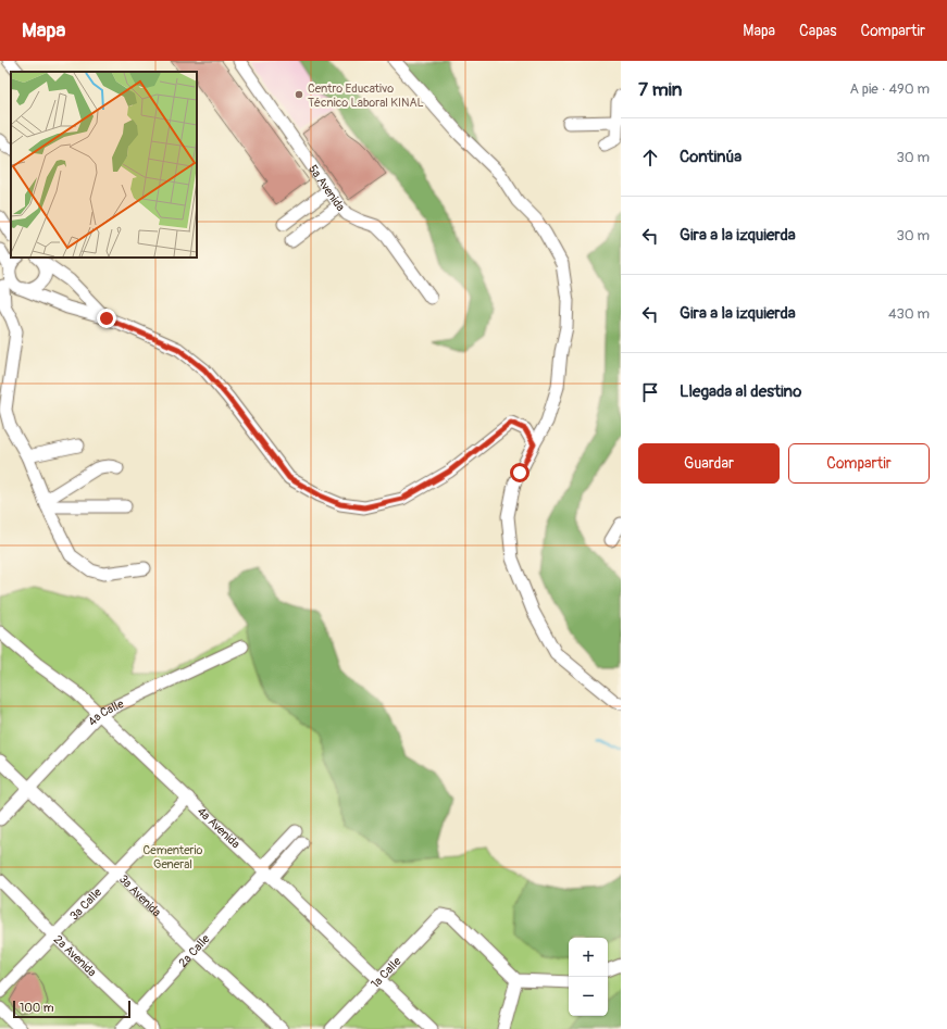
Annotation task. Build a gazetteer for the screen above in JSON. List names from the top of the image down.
{
  "streets": {
    "street": [
      "5a Avenida",
      "4a Calle",
      "4a Avenida",
      "3a Avenida",
      "3a Calle",
      "2a Calle",
      "2a Avenida",
      "1a Calle"
    ]
  },
  "crossings": [
    ["4a Calle", "4a Avenida"],
    ["4a Calle", "3a Avenida"],
    ["4a Avenida", "3a Calle"],
    ["4a Avenida", "2a Calle"],
    ["4a Avenida", "1a Calle"],
    ["3a Avenida", "3a Calle"],
    ["3a Avenida", "2a Calle"],
    ["3a Calle", "2a Avenida"],
    ["2a Calle", "2a Avenida"]
  ],
  "parks": ["Cementerio General"],
  "places": ["Centro Educativo Técnico Laboral KINAL"],
  "scale_bar": "100 m",
  "page": {
    "header": "Mapa",
    "nav": ["Mapa", "Capas", "Compartir"],
    "heading": ["7 min", "A pie · 490 m"],
    "list": [
      ["Continúa", "30 m"],
      ["Gira a la izquierda", "30 m"],
      ["Gira a la izquierda", "430 m"],
      "Llegada al destino"
    ],
    "buttons": ["Guardar", "Compartir"],
    "map_buttons": ["+", "−"],
    "scale": "100 m"
  }
}
